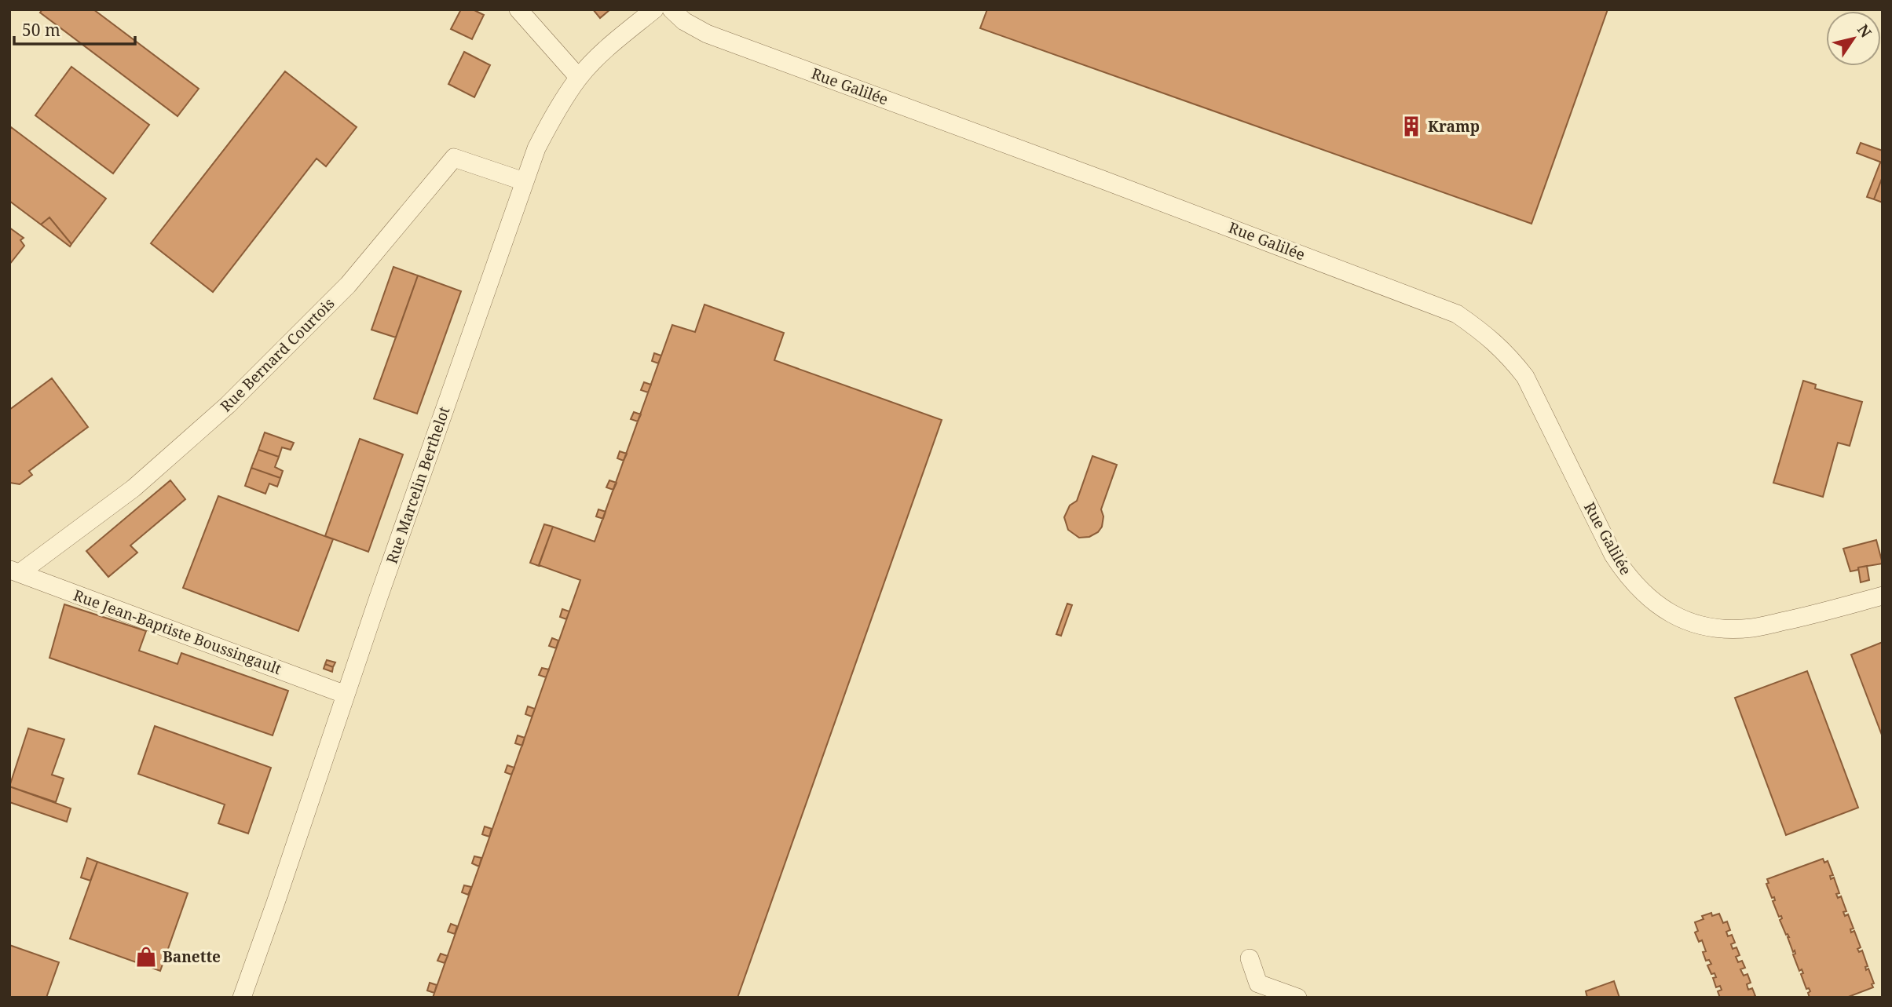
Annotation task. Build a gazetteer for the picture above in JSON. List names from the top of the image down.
{
  "streets": {
    "street": [
      "Rue Galilée",
      "Rue Bernard Courtois",
      "Rue Marcelin Berthelot",
      "Rue Jean-Baptiste Boussingault"
    ]
  },
  "crossings": [
    ["Rue Bernard Courtois", "Rue Marcelin Berthelot"],
    ["Rue Bernard Courtois", "Rue Jean-Baptiste Boussingault"],
    ["Rue Marcelin Berthelot", "Rue Jean-Baptiste Boussingault"]
  ],
  "places": {
    "building": ["Kramp"],
    "shop": ["Banette"]
  },
  "scale_bar": "50 m",
  "north": "top right"
}
